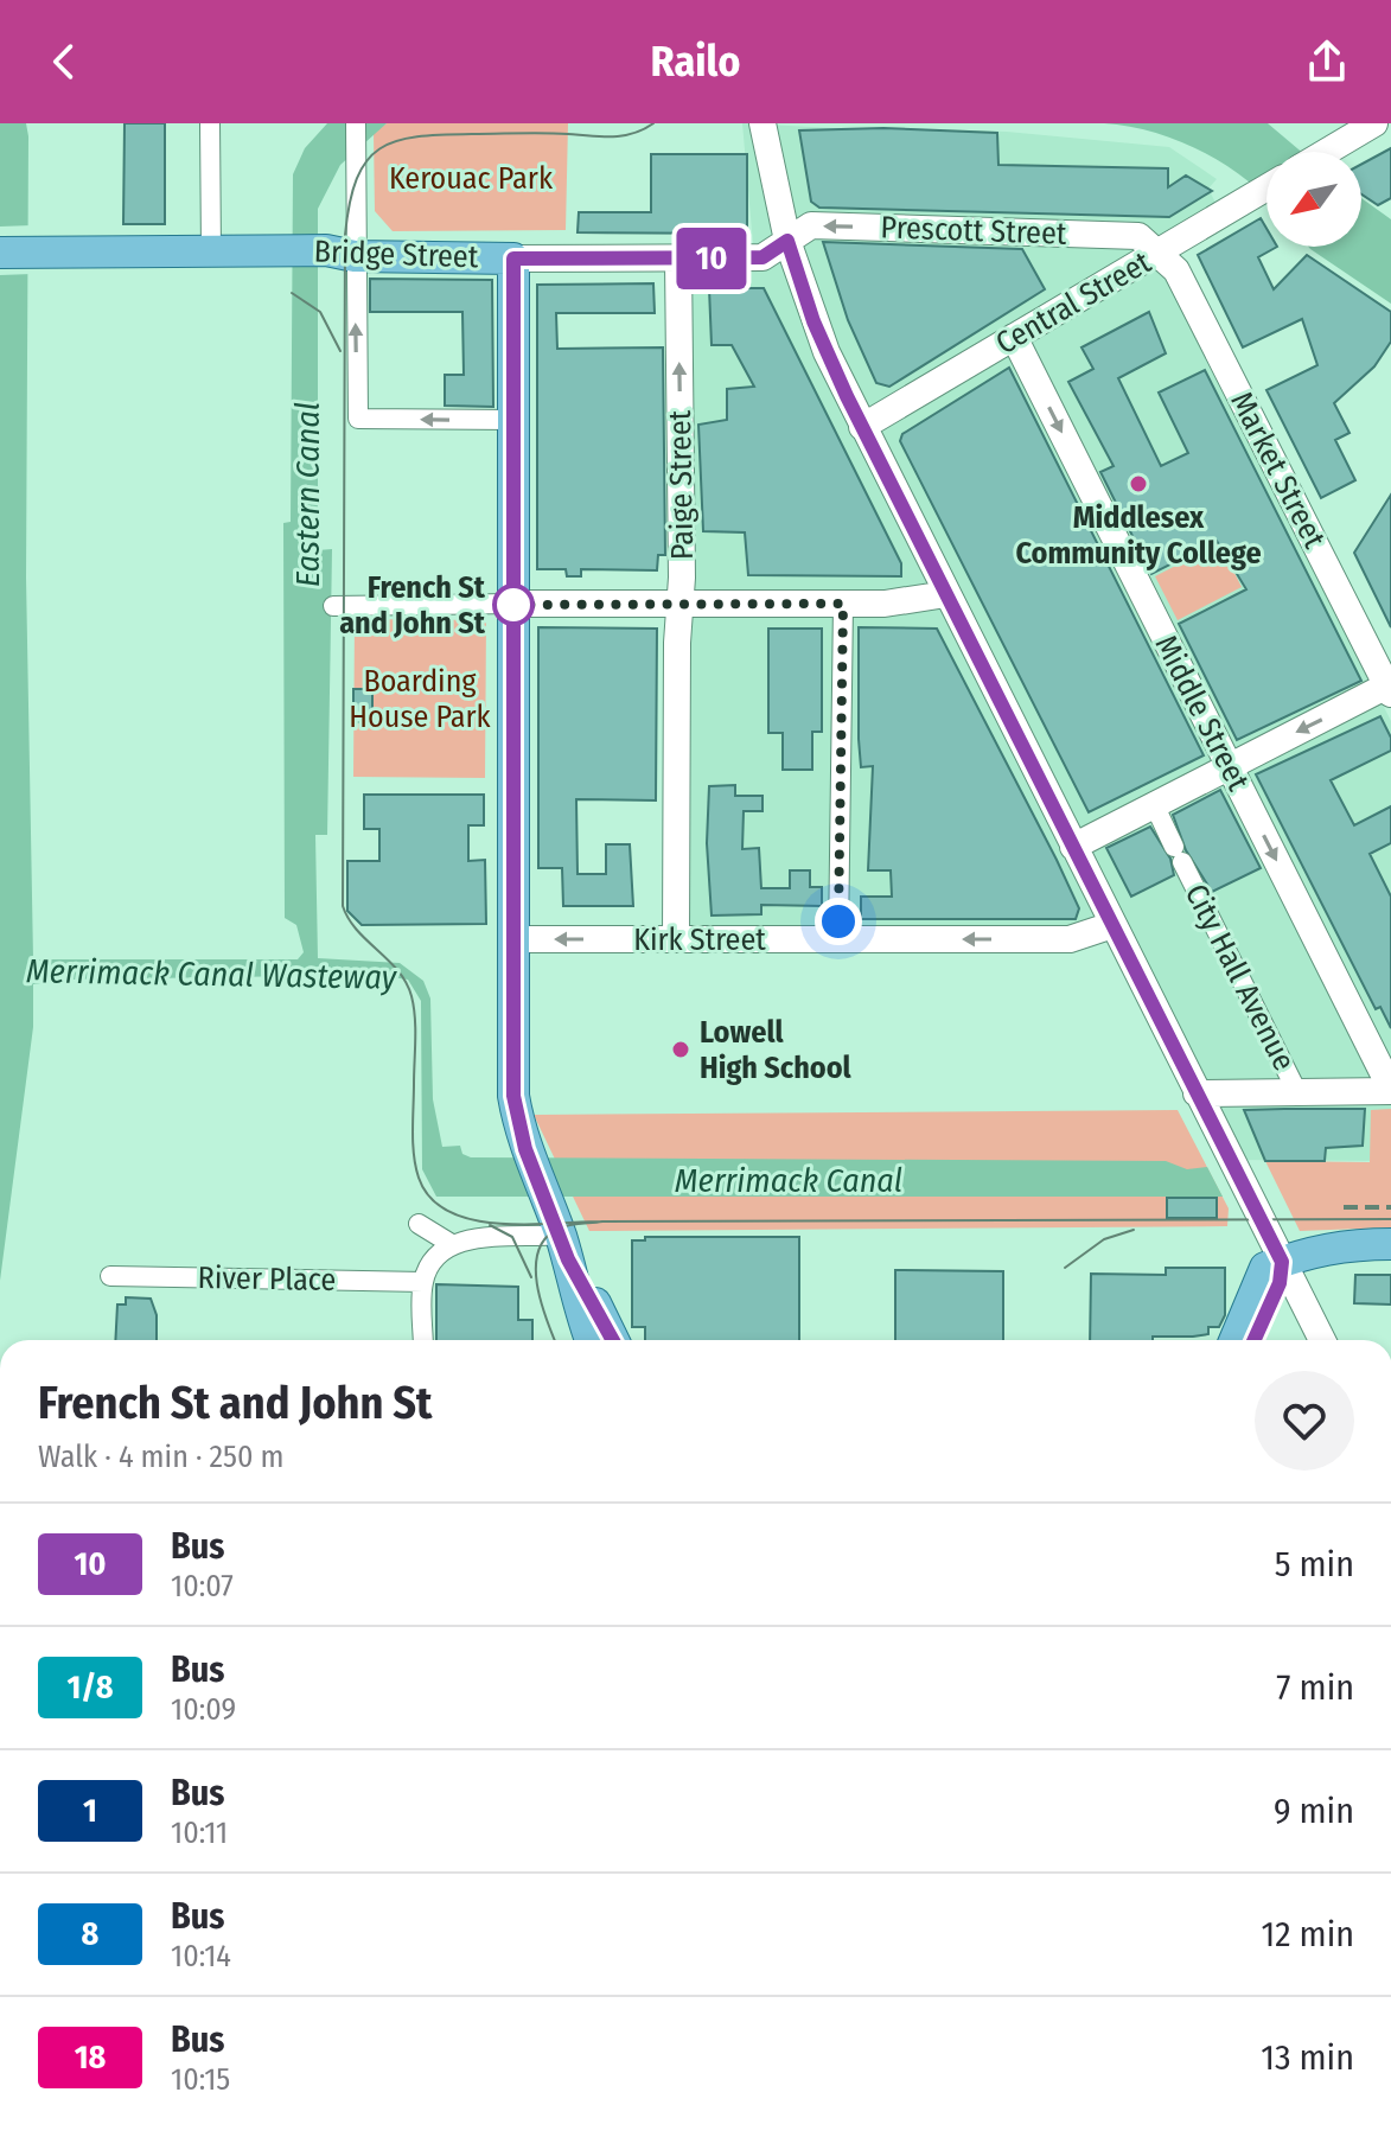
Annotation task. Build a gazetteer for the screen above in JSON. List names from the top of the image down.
{
  "streets": {
    "main road": [
      "Prescott Street",
      "Bridge Street",
      "Central Street",
      "Market Street",
      "Paige Street",
      "Middle Street",
      "Kirk Street"
    ],
    "street": ["City Hall Avenue", "River Place"]
  },
  "crossings": [
    ["Prescott Street", "Bridge Street"],
    ["Prescott Street", "Central Street"],
    ["Prescott Street", "Market Street"],
    ["Bridge Street", "Paige Street"],
    ["Central Street", "Market Street"],
    ["Central Street", "Middle Street"],
    ["Paige Street", "Kirk Street"]
  ],
  "one_way": ["Prescott Street", "Kirk Street"],
  "water": ["Eastern Canal", "Merrimack Canal Wasteway", "Merrimack Canal"],
  "parks": ["Kerouac Park", "Boarding House Park"],
  "places": ["Middlesex Community College", "French St and John St", "Lowell High School"],
  "lines": ["bus line 10"],
  "north": "bottom left",
  "page": {
    "header": "Railo",
    "on_map": "10",
    "heading": ["French St and John St", "Walk · 4 min · 250 m"],
    "list": [
      {
        "mark": "10",
        "name": "Bus",
        "note": "10:07",
        "value": "5 min"
      },
      {
        "mark": "1/8",
        "name": "Bus",
        "note": "10:09",
        "value": "7 min"
      },
      {
        "mark": "1",
        "name": "Bus",
        "note": "10:11",
        "value": "9 min"
      },
      {
        "mark": "8",
        "name": "Bus",
        "note": "10:14",
        "value": "12 min"
      },
      {
        "mark": "18",
        "name": "Bus",
        "note": "10:15",
        "value": "13 min"
      }
    ]
  }
}
